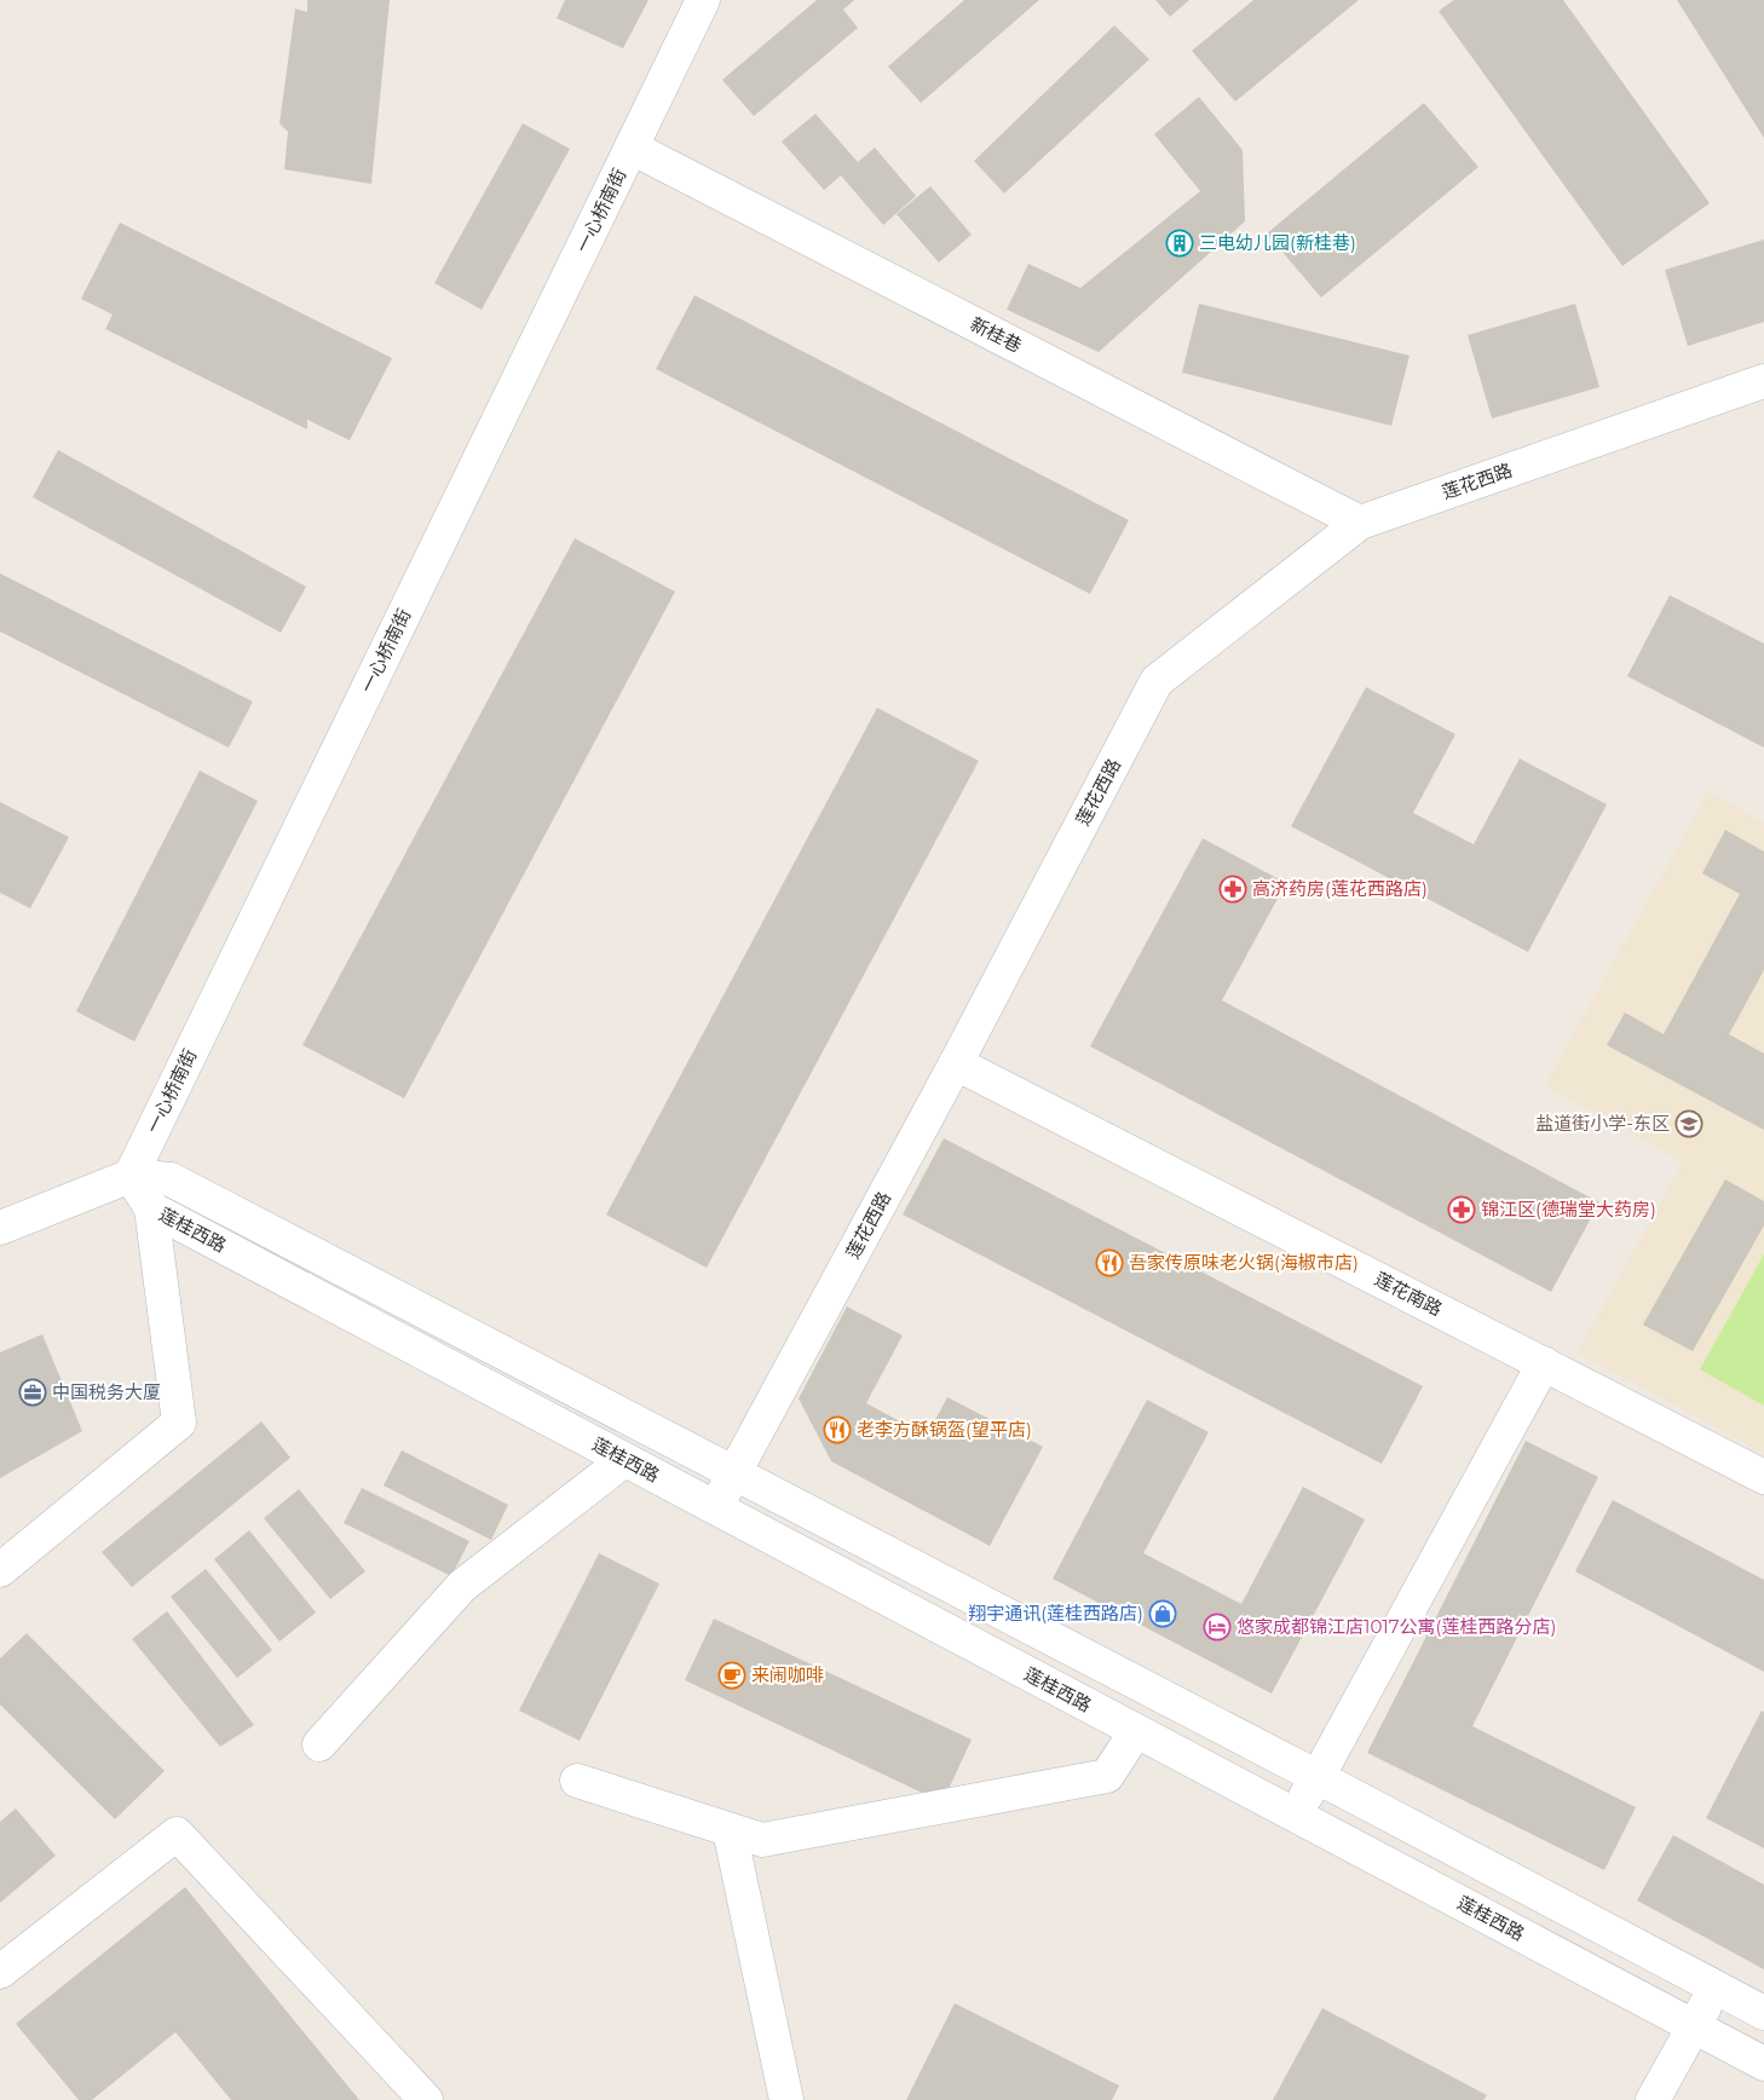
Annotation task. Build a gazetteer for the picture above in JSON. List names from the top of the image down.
{
  "streets": {
    "street": [
      "一心桥南街",
      "新桂巷",
      "莲花西路",
      "莲桂西路",
      "莲花南路"
    ]
  },
  "crossings": [
    ["一心桥南街", "新桂巷"],
    ["一心桥南街", "莲桂西路"],
    ["新桂巷", "莲花西路"],
    ["莲花西路", "莲桂西路"],
    ["莲花西路", "莲花南路"]
  ],
  "places": {
    "building": ["三电幼儿园(新桂巷)"],
    "pharmacy": ["高济药房(莲花西路店)", "锦江区(德瑞堂大药房)"],
    "school or university": ["盐道街小学-东区"],
    "restaurant": ["吾家传原味老火锅(海椒市店)", "老李方酥锅盔(望平店)"],
    "office": ["中国税务大厦"],
    "shop": ["翔宇通讯(莲桂西路店)"],
    "hotel": ["悠家成都锦江店1017公寓(莲桂西路分店)"],
    "cafe": ["来闹咖啡"]
  }
}
